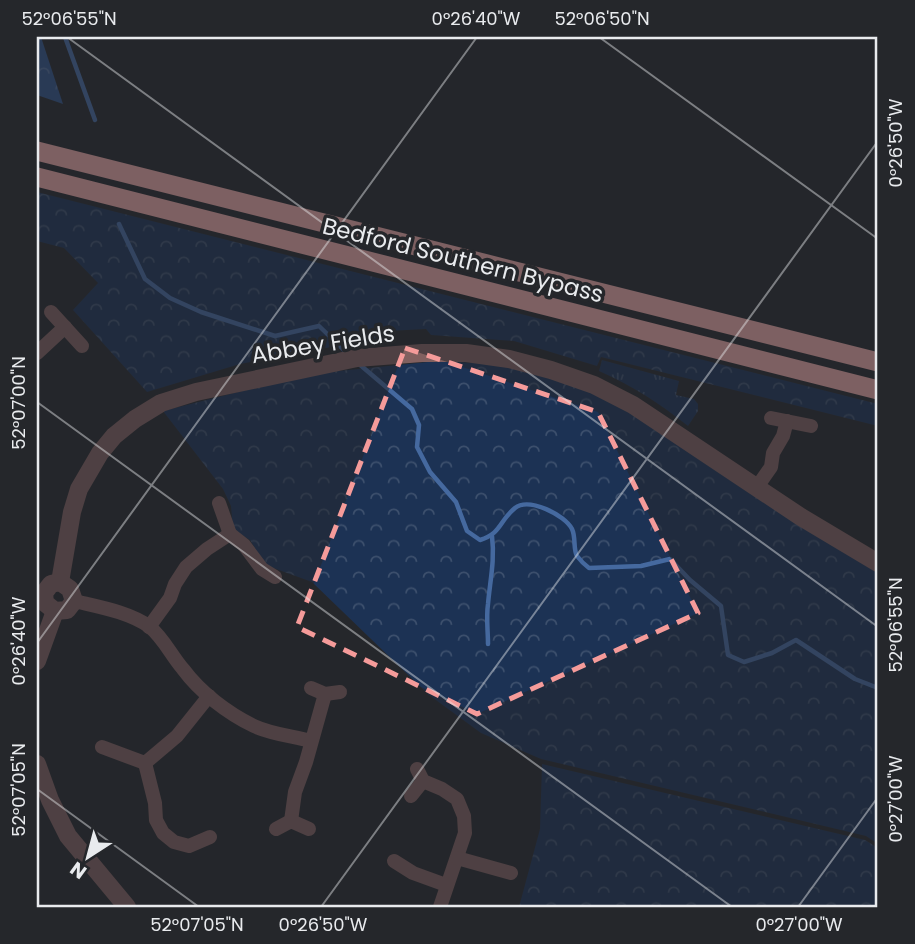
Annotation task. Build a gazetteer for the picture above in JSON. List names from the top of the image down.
{
  "streets": {
    "highway": ["Bedford Southern Bypass"],
    "street": ["Abbey Fields"]
  },
  "north": "bottom left",
  "coordinates": [
    "52°06'55\"N",
    "0°26'40\"W",
    "52°06'50\"N",
    "0°26'50\"W",
    "52°07'00\"N",
    "52°07'05\"N",
    "0°27'00\"W"
  ]
}
